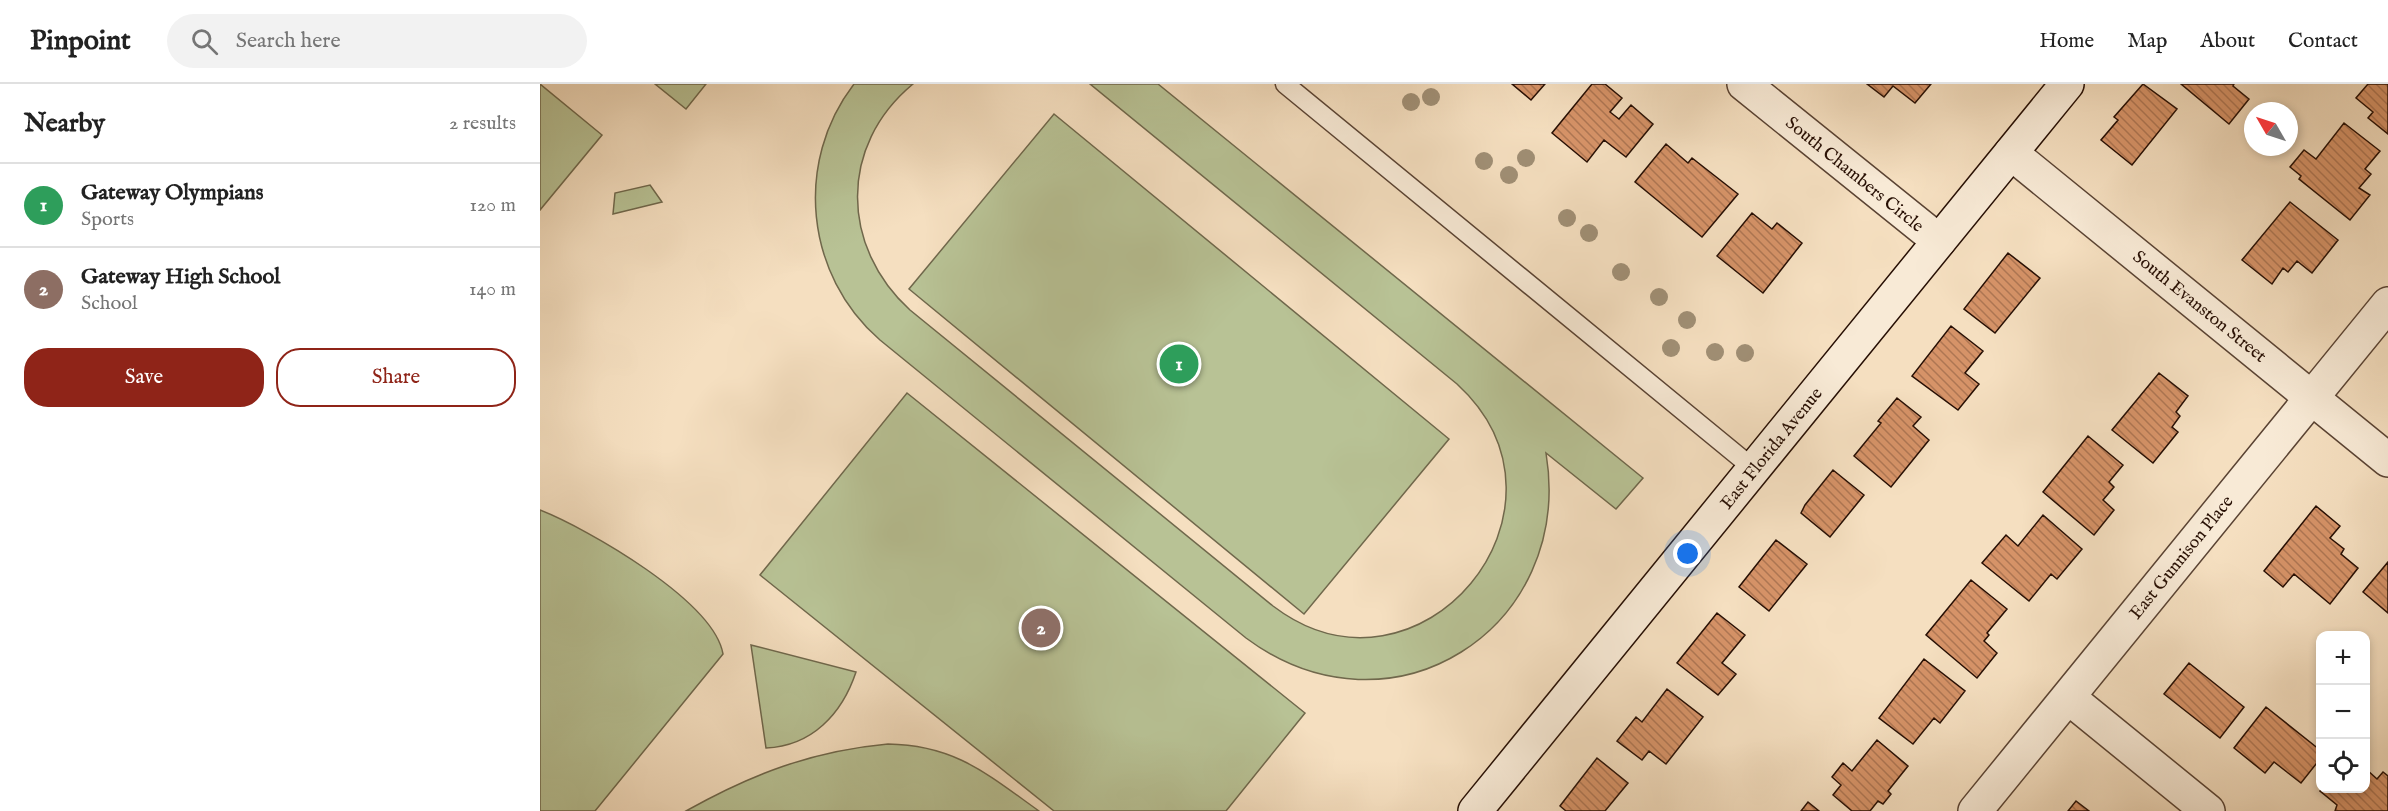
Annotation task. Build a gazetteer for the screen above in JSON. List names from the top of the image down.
{
  "streets": {
    "street": [
      "South Chambers Circle",
      "South Evanston Street",
      "East Florida Avenue",
      "East Gunnison Place"
    ]
  },
  "crossings": [
    ["South Chambers Circle", "East Florida Avenue"],
    ["South Evanston Street", "East Florida Avenue"],
    ["South Evanston Street", "East Gunnison Place"]
  ],
  "north": "top left",
  "page": {
    "header": "Pinpoint",
    "search": "Search here",
    "nav": [
      "Home",
      "Map",
      "About",
      "Contact"
    ],
    "heading": ["Nearby", "2 results"],
    "list": [
      {
        "mark": "1",
        "name": "Gateway Olympians",
        "note": "Sports",
        "value": "120 m"
      },
      {
        "mark": "2",
        "name": "Gateway High School",
        "note": "School",
        "value": "140 m"
      }
    ],
    "buttons": ["Save", "Share"],
    "pins": ["1", "2"],
    "map_buttons": ["+", "−"]
  }
}
